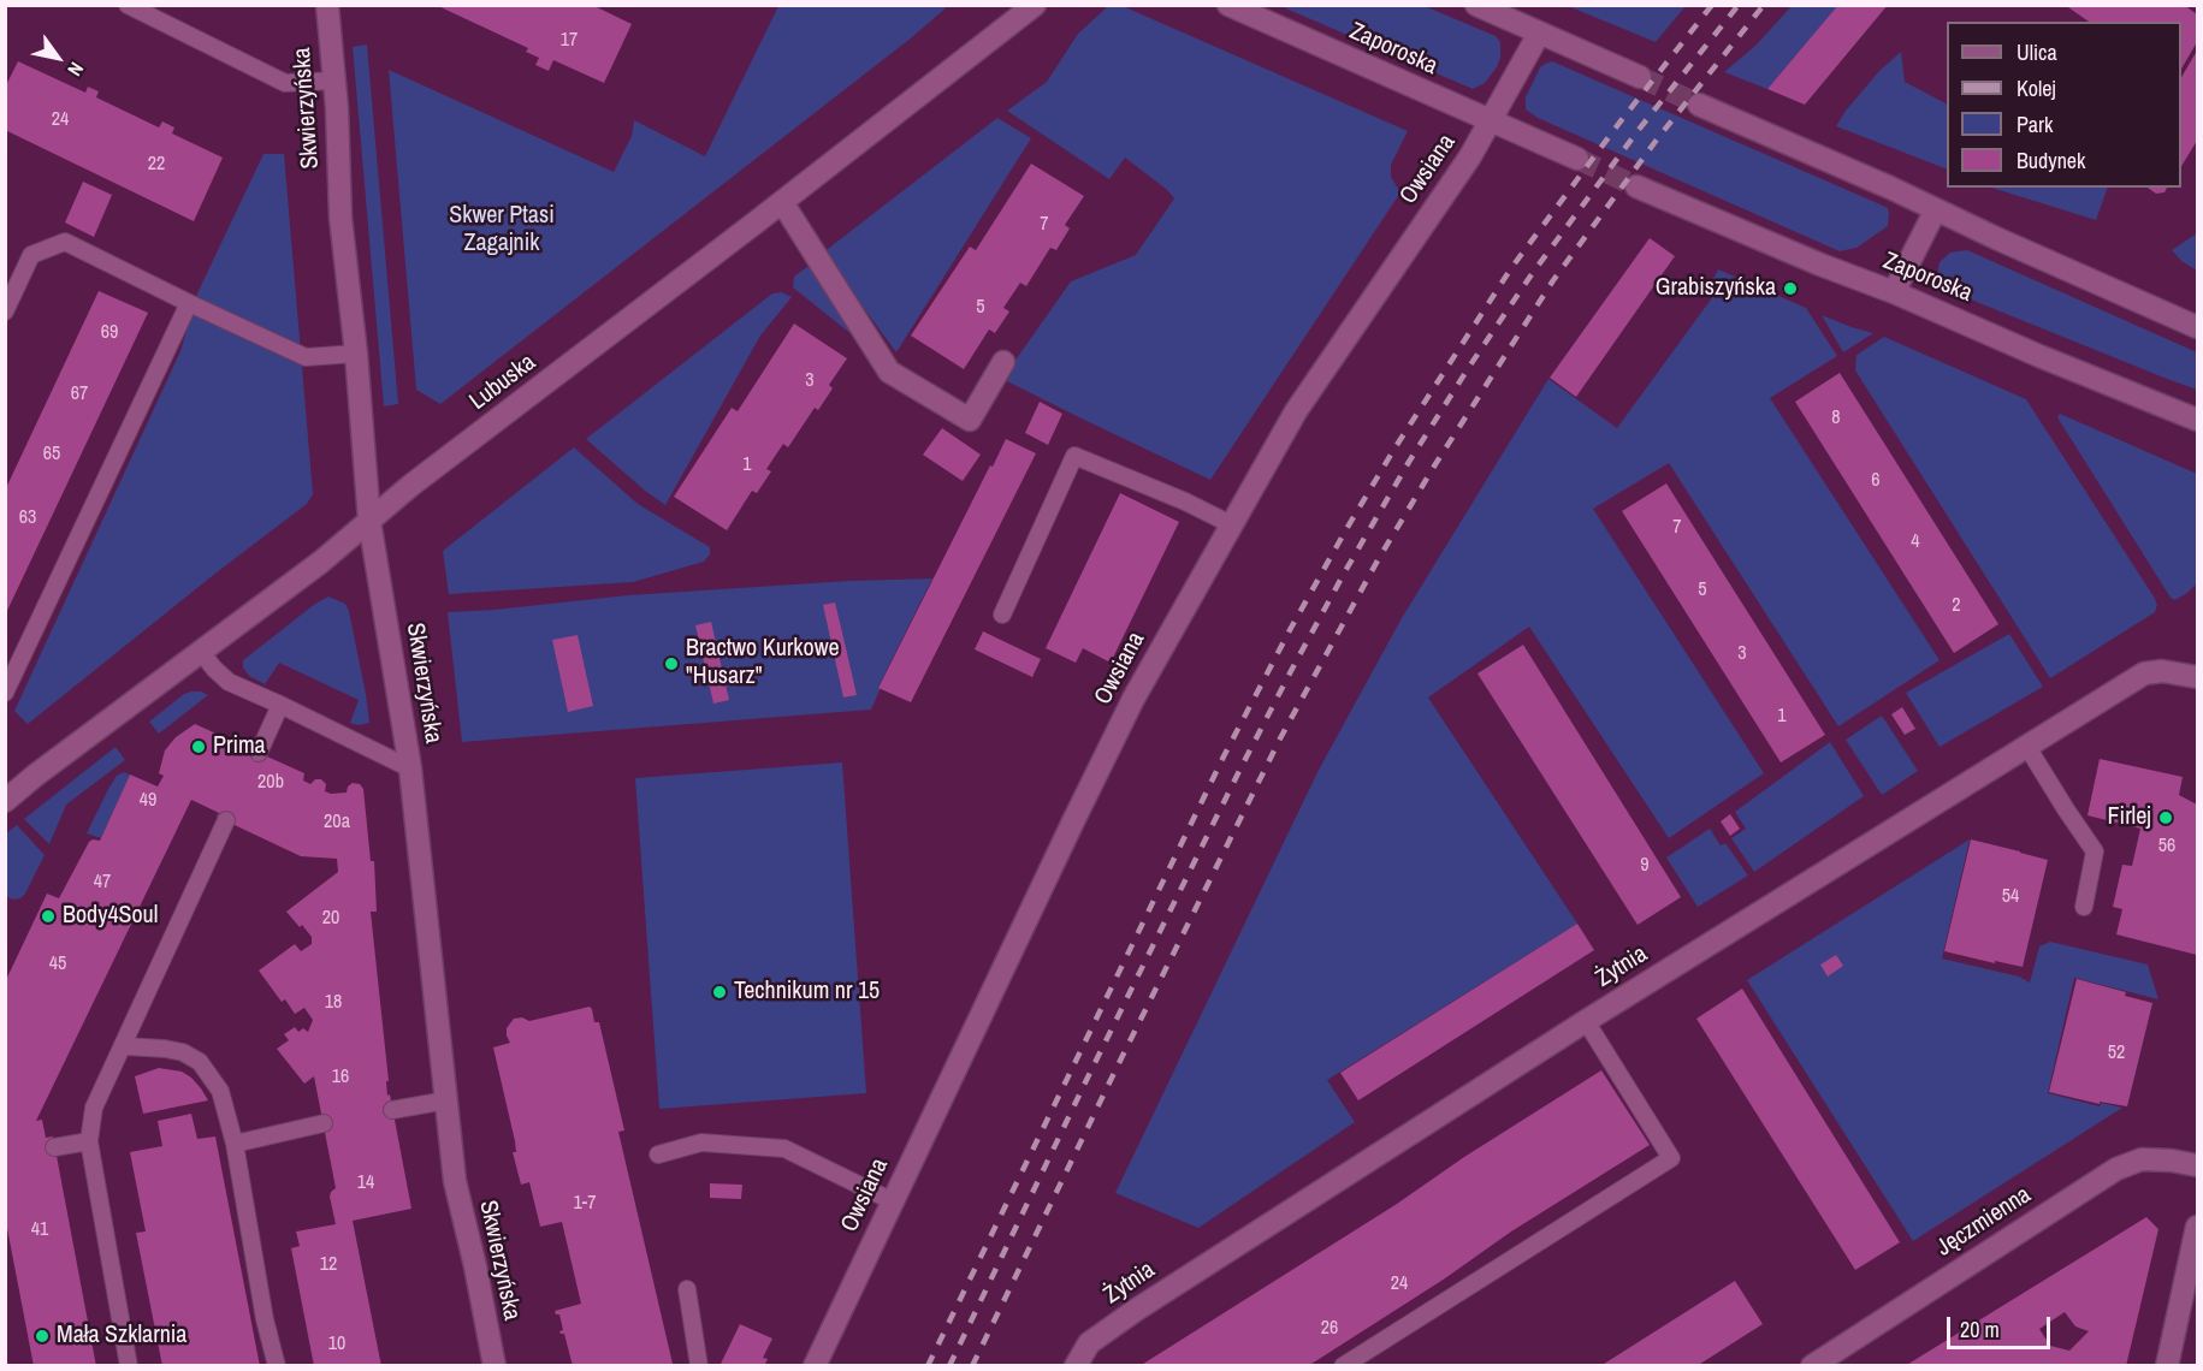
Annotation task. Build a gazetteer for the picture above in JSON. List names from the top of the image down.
{
  "streets": {
    "street": [
      "Zaporoska",
      "Skwierzyńska",
      "Owsiana",
      "Lubuska",
      "Żytnia",
      "Jęczmienna"
    ]
  },
  "crossings": [
    ["Zaporoska", "Owsiana"],
    ["Skwierzyńska", "Lubuska"]
  ],
  "parks": ["Skwer Ptasi Zagajnik"],
  "places": [
    "Grabiszyńska",
    "Bractwo Kurkowe \"Husarz\"",
    "Prima",
    "Firlej",
    "Body4Soul",
    "Technikum nr 15",
    "Mała Szklarnia"
  ],
  "house_numbers": [
    "17",
    "24",
    "22",
    "7",
    "5",
    "69",
    "3",
    "67",
    "8",
    "65",
    "1",
    "6",
    "63",
    "7",
    "4",
    "5",
    "2",
    "3",
    "1",
    "20b",
    "49",
    "20a",
    "56",
    "9",
    "47",
    "54",
    "20",
    "45",
    "18",
    "52",
    "16",
    "14",
    "1-7",
    "41",
    "12",
    "24",
    "26",
    "10"
  ],
  "legend": [
    "Ulica",
    "Kolej",
    "Park",
    "Budynek"
  ],
  "scale_bar": "20 m",
  "north": "bottom right"
}
